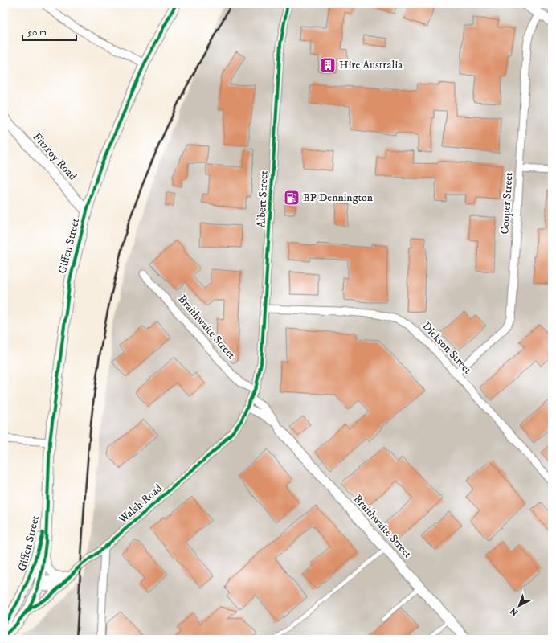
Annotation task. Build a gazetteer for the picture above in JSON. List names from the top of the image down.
{
  "streets": {
    "street": [
      "Fitzroy Road",
      "Albert Street",
      "Cooper Street",
      "Giffen Street",
      "Braithwaite Street",
      "Dickson Street",
      "Walsh Road"
    ]
  },
  "crossings": [
    ["Fitzroy Road", "Giffen Street"],
    ["Albert Street", "Braithwaite Street"],
    ["Albert Street", "Dickson Street"],
    ["Albert Street", "Walsh Road"],
    ["Cooper Street", "Dickson Street"],
    ["Giffen Street", "Walsh Road"],
    ["Braithwaite Street", "Walsh Road"]
  ],
  "places": {
    "building": ["Hire Australia"],
    "fuel station": ["BP Dennington"]
  },
  "scale_bar": "50 m",
  "north": "bottom left"
}
